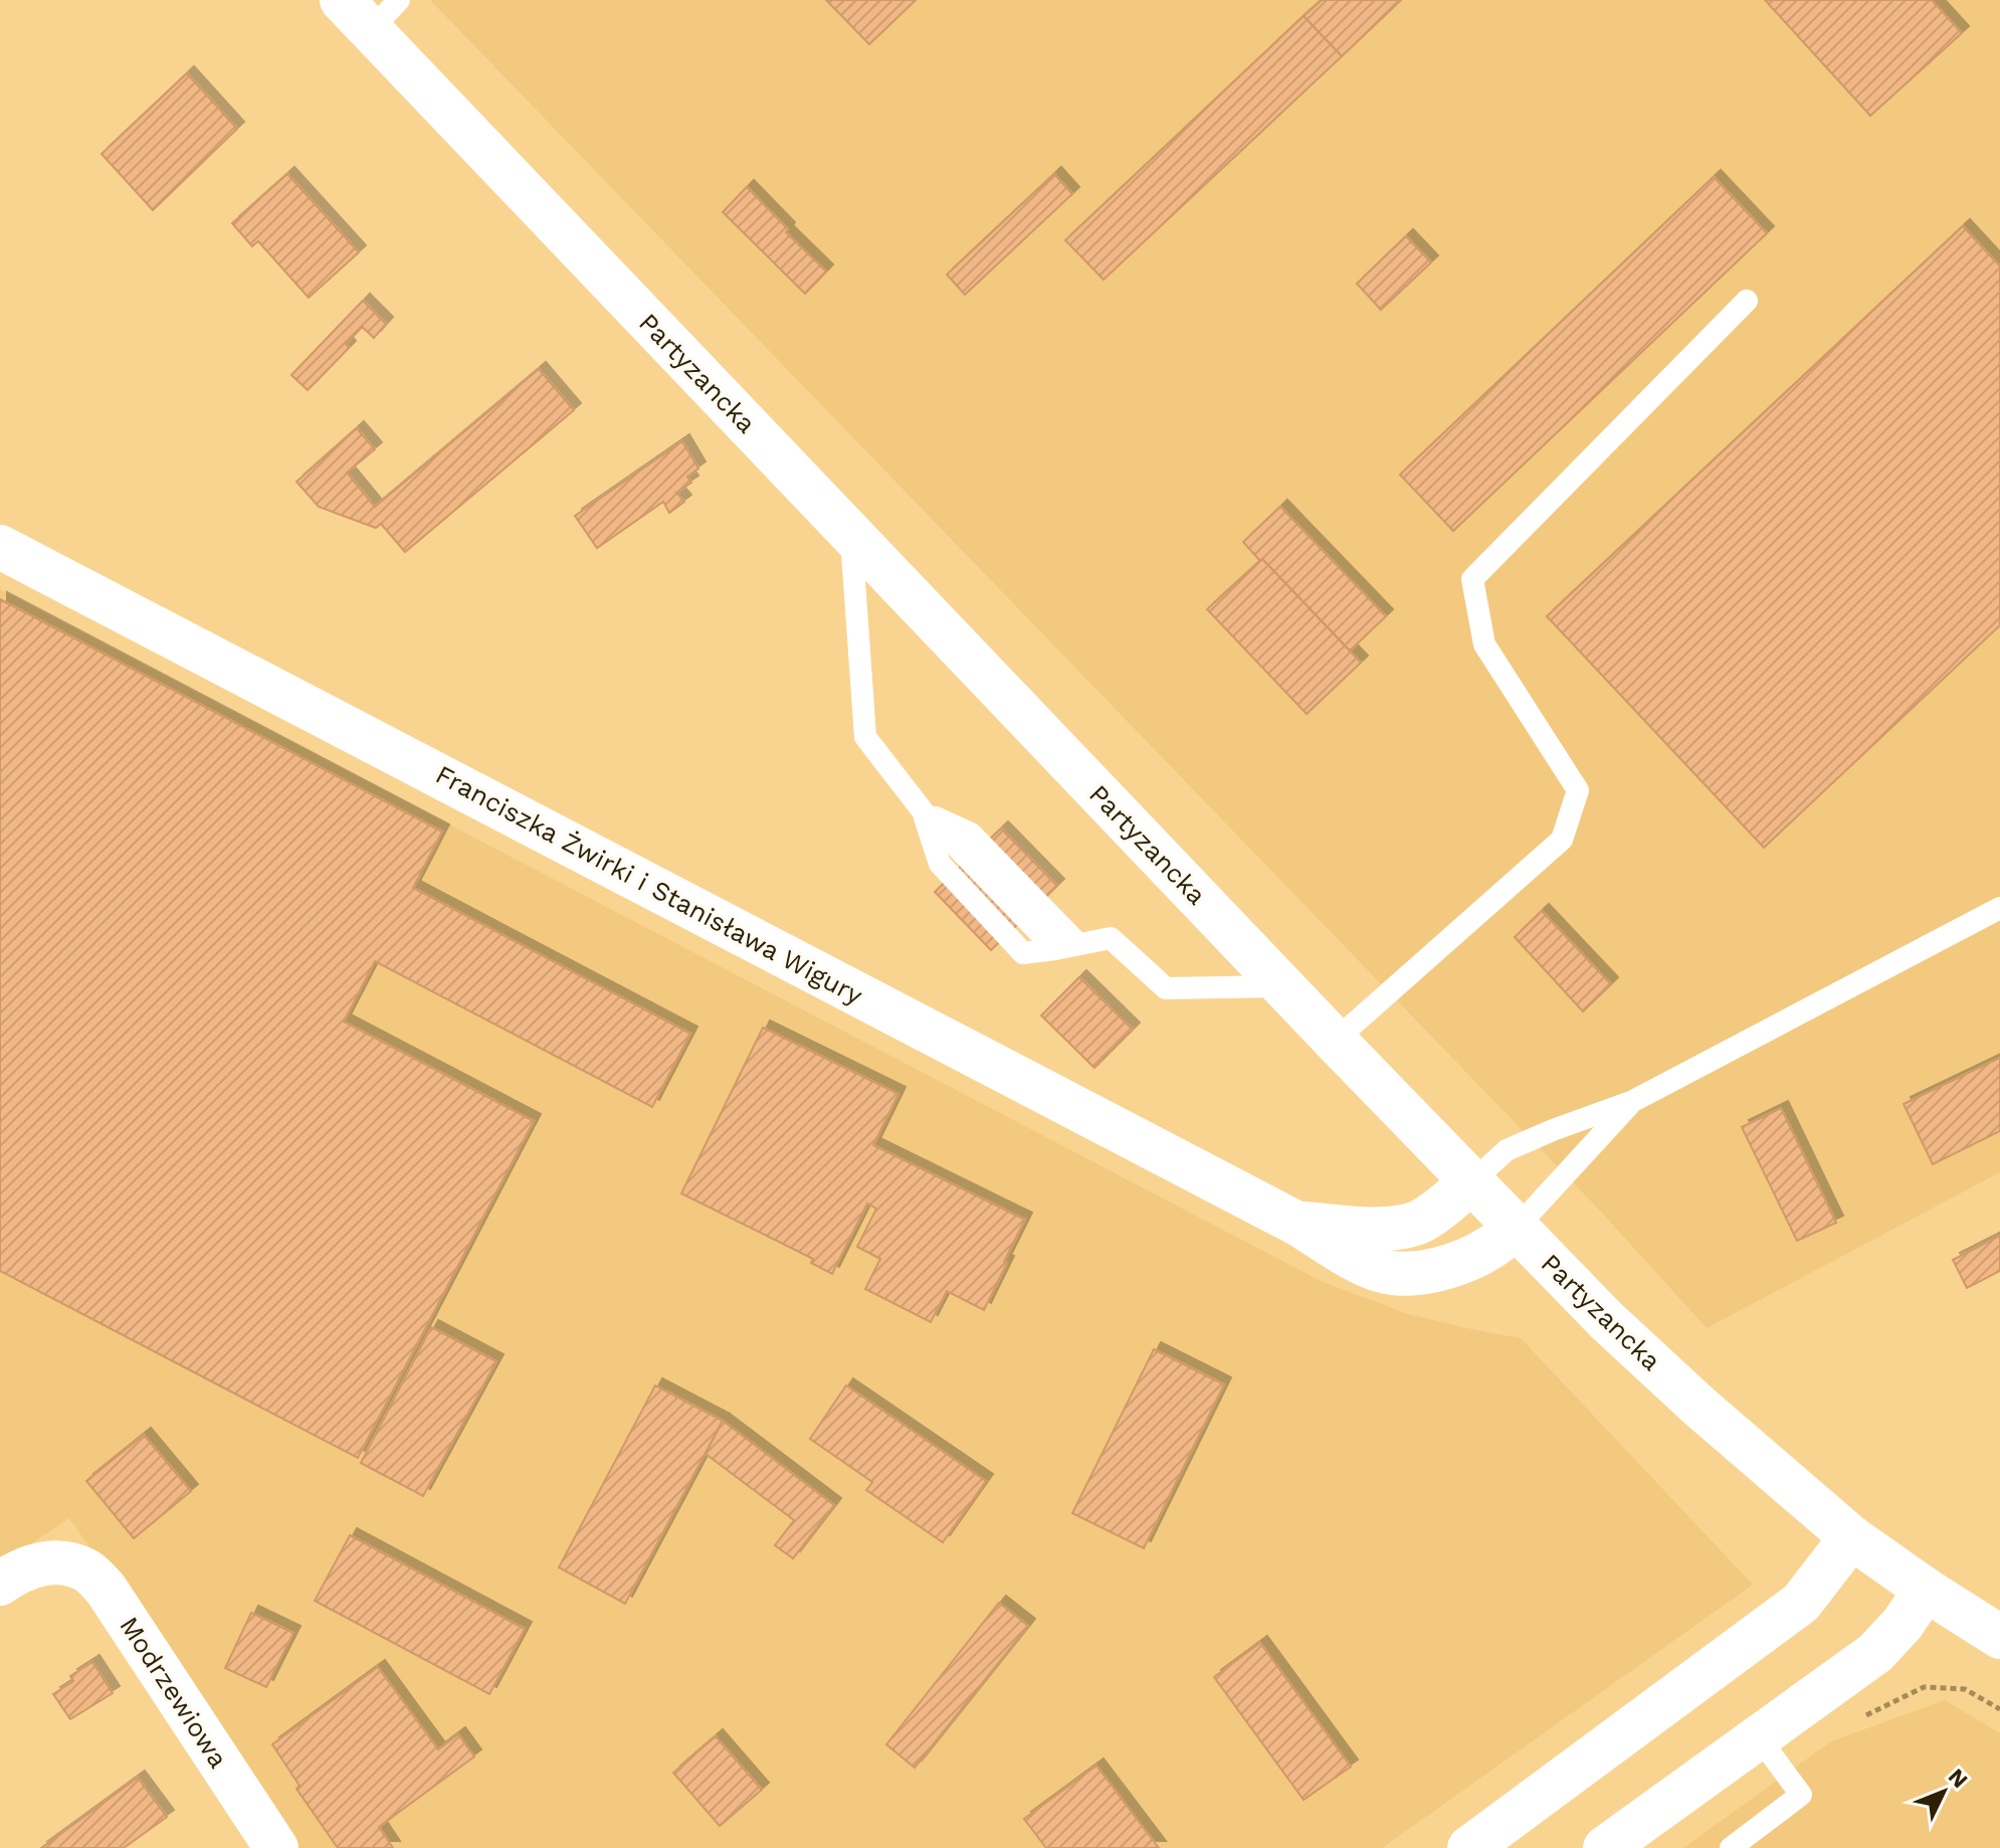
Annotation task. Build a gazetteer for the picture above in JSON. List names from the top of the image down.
{
  "streets": {
    "main road": ["Partyzancka", "Franciszka Żwirki i Stanisława Wigury", "Modrzewiowa"]
  },
  "crossings": [
    ["Partyzancka", "Franciszka Żwirki i Stanisława Wigury"]
  ],
  "north": "top right"
}
